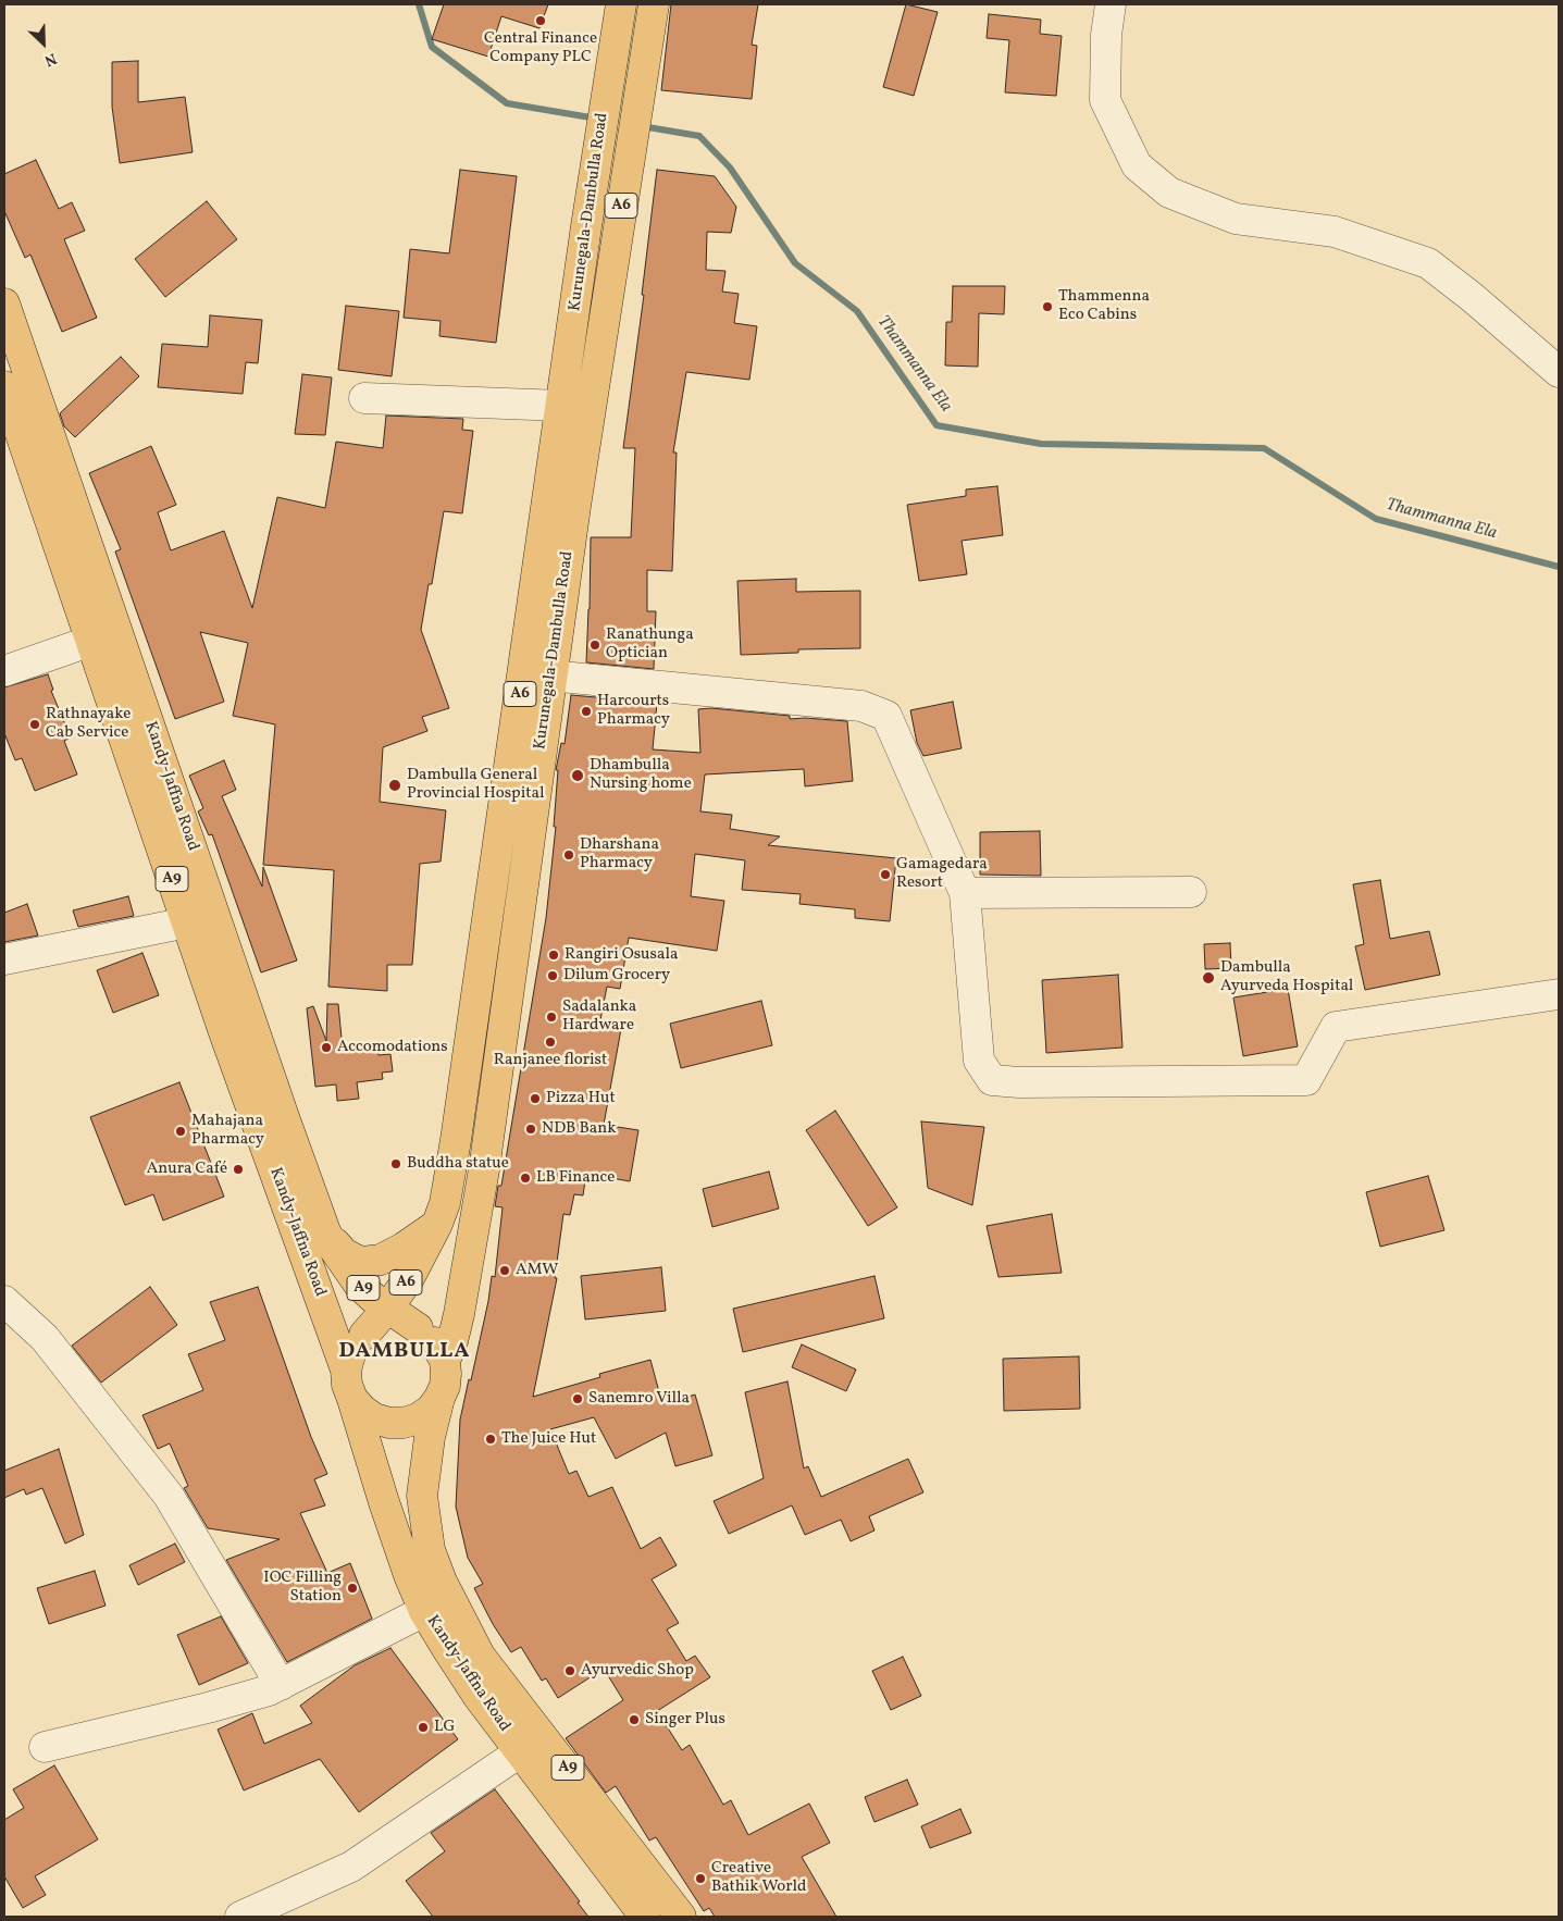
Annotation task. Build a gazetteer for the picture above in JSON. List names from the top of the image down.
{
  "streets": {
    "highway": [
      "A6",
      "Kurunegala-Dambulla Road",
      "Kandy-Jaffna Road",
      "A9"
    ]
  },
  "crossings": [
    ["Kurunegala-Dambulla Road", "Kandy-Jaffna Road"]
  ],
  "districts": ["DAMBULLA"],
  "water": ["Thammanna Ela"],
  "places": [
    "Central Finance Company PLC",
    "Thammenna Eco Cabins",
    "Ranathunga Optician",
    "Harcourts Pharmacy",
    "Rathnayake Cab Service",
    "Dhambulla Nursing home",
    "Dambulla General Provincial Hospital",
    "Dharshana Pharmacy",
    "Gamagedara Resort",
    "Rangiri Osusala",
    "Dilum Grocery",
    "Dambulla Ayurveda Hospital",
    "Sadalanka Hardware",
    "Ranjanee florist",
    "Accomodations",
    "Pizza Hut",
    "NDB Bank",
    "Mahajana Pharmacy",
    "Buddha statue",
    "Anura Café",
    "LB Finance",
    "AMW",
    "Sanemro Villa",
    "The Juice Hut",
    "IOC Filling Station",
    "Ayurvedic Shop",
    "Singer Plus",
    "LG",
    "Creative Bathik World"
  ],
  "north": "bottom right"
}
